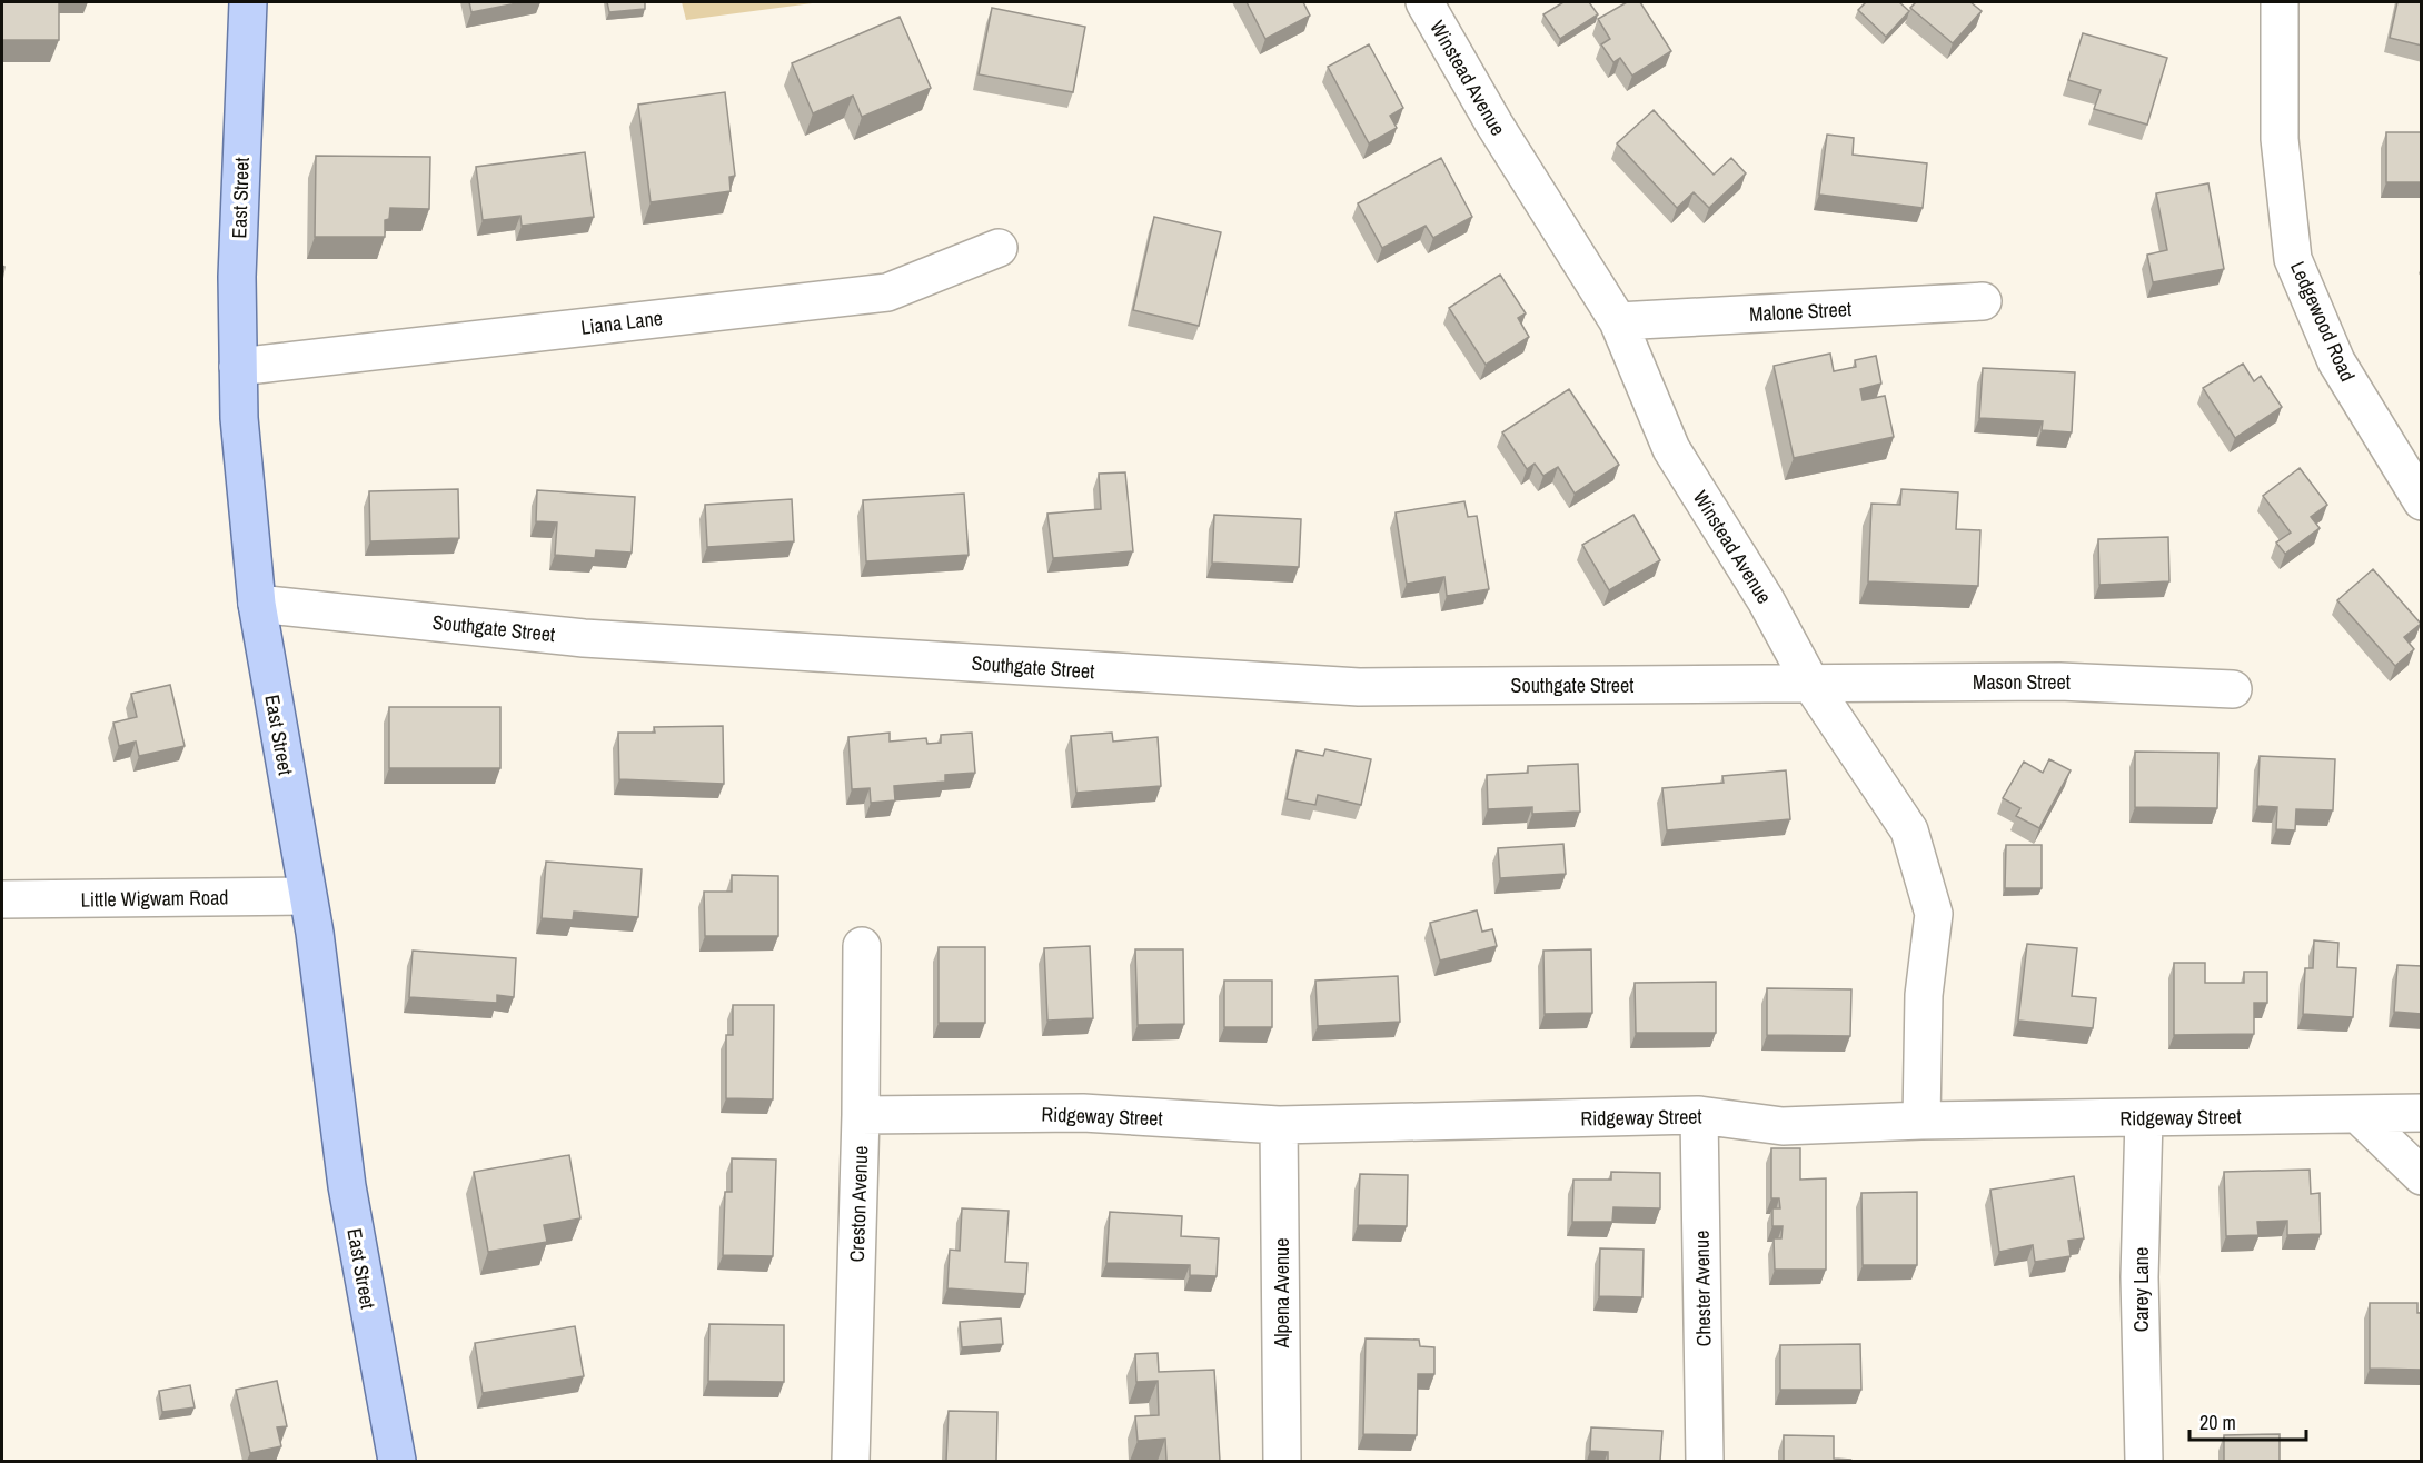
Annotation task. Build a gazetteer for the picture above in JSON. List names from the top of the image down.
{
  "streets": {
    "main road": ["East Street"],
    "street": [
      "Winstead Avenue",
      "Malone Street",
      "Ledgewood Road",
      "Liana Lane",
      "Southgate Street",
      "Mason Street",
      "Little Wigwam Road",
      "Ridgeway Street",
      "Creston Avenue",
      "Chester Avenue",
      "Carey Lane",
      "Alpena Avenue"
    ]
  },
  "crossings": [
    ["Winstead Avenue", "Malone Street"],
    ["Winstead Avenue", "Southgate Street"],
    ["Winstead Avenue", "Mason Street"],
    ["Winstead Avenue", "Ridgeway Street"],
    ["East Street", "Liana Lane"],
    ["East Street", "Southgate Street"],
    ["East Street", "Little Wigwam Road"],
    ["Southgate Street", "Mason Street"],
    ["Ridgeway Street", "Creston Avenue"],
    ["Ridgeway Street", "Chester Avenue"],
    ["Ridgeway Street", "Carey Lane"],
    ["Ridgeway Street", "Alpena Avenue"]
  ],
  "scale_bar": "20 m"
}
